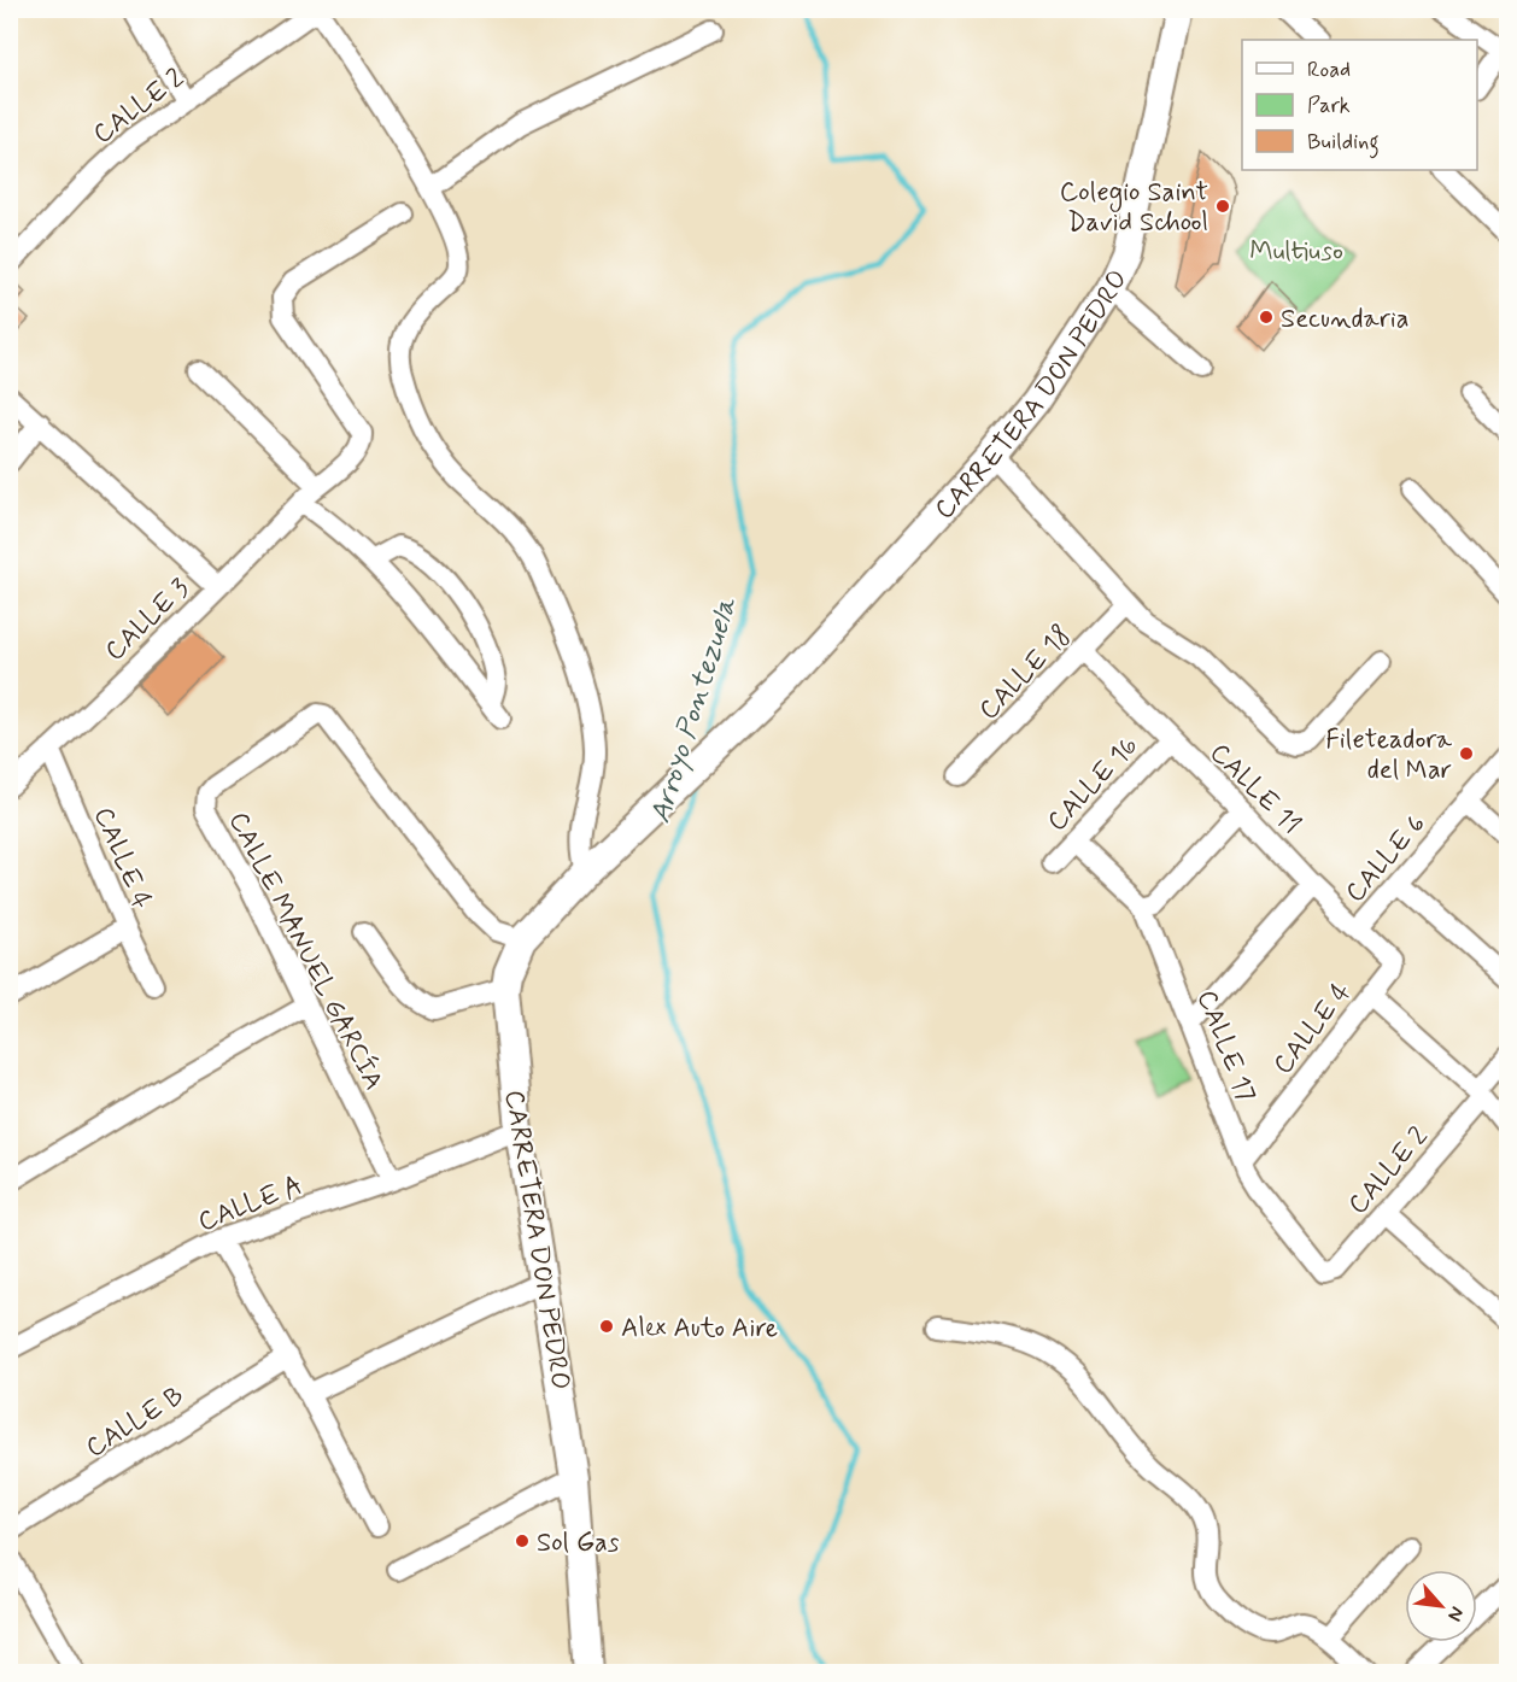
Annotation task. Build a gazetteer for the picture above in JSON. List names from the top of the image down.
{
  "streets": {
    "street": [
      "CALLE 2",
      "CARRETERA DON PEDRO",
      "CALLE 3",
      "CALLE 18",
      "CALLE 16",
      "CALLE 11",
      "CALLE 4",
      "CALLE 6",
      "CALLE MANUEL GARCÍA",
      "CALLE 17",
      "CALLE A",
      "CALLE B"
    ]
  },
  "crossings": [
    ["CALLE 2", "CALLE 17"],
    ["CARRETERA DON PEDRO", "CALLE MANUEL GARCÍA"],
    ["CARRETERA DON PEDRO", "CALLE A"],
    ["CALLE 3", "CALLE 4"],
    ["CALLE 18", "CALLE 11"],
    ["CALLE 16", "CALLE 11"],
    ["CALLE 16", "CALLE 17"],
    ["CALLE 11", "CALLE 4"],
    ["CALLE 11", "CALLE 6"],
    ["CALLE 4", "CALLE 17"],
    ["CALLE MANUEL GARCÍA", "CALLE A"]
  ],
  "water": ["Arroyo Pontezuela"],
  "parks": ["Multiuso"],
  "places": [
    "Colegio Saint David School",
    "Secundaria",
    "Fileteadora del Mar",
    "Alex Auto Aire",
    "Sol Gas"
  ],
  "legend": ["Road", "Park", "Building"],
  "north": "bottom right"
}
